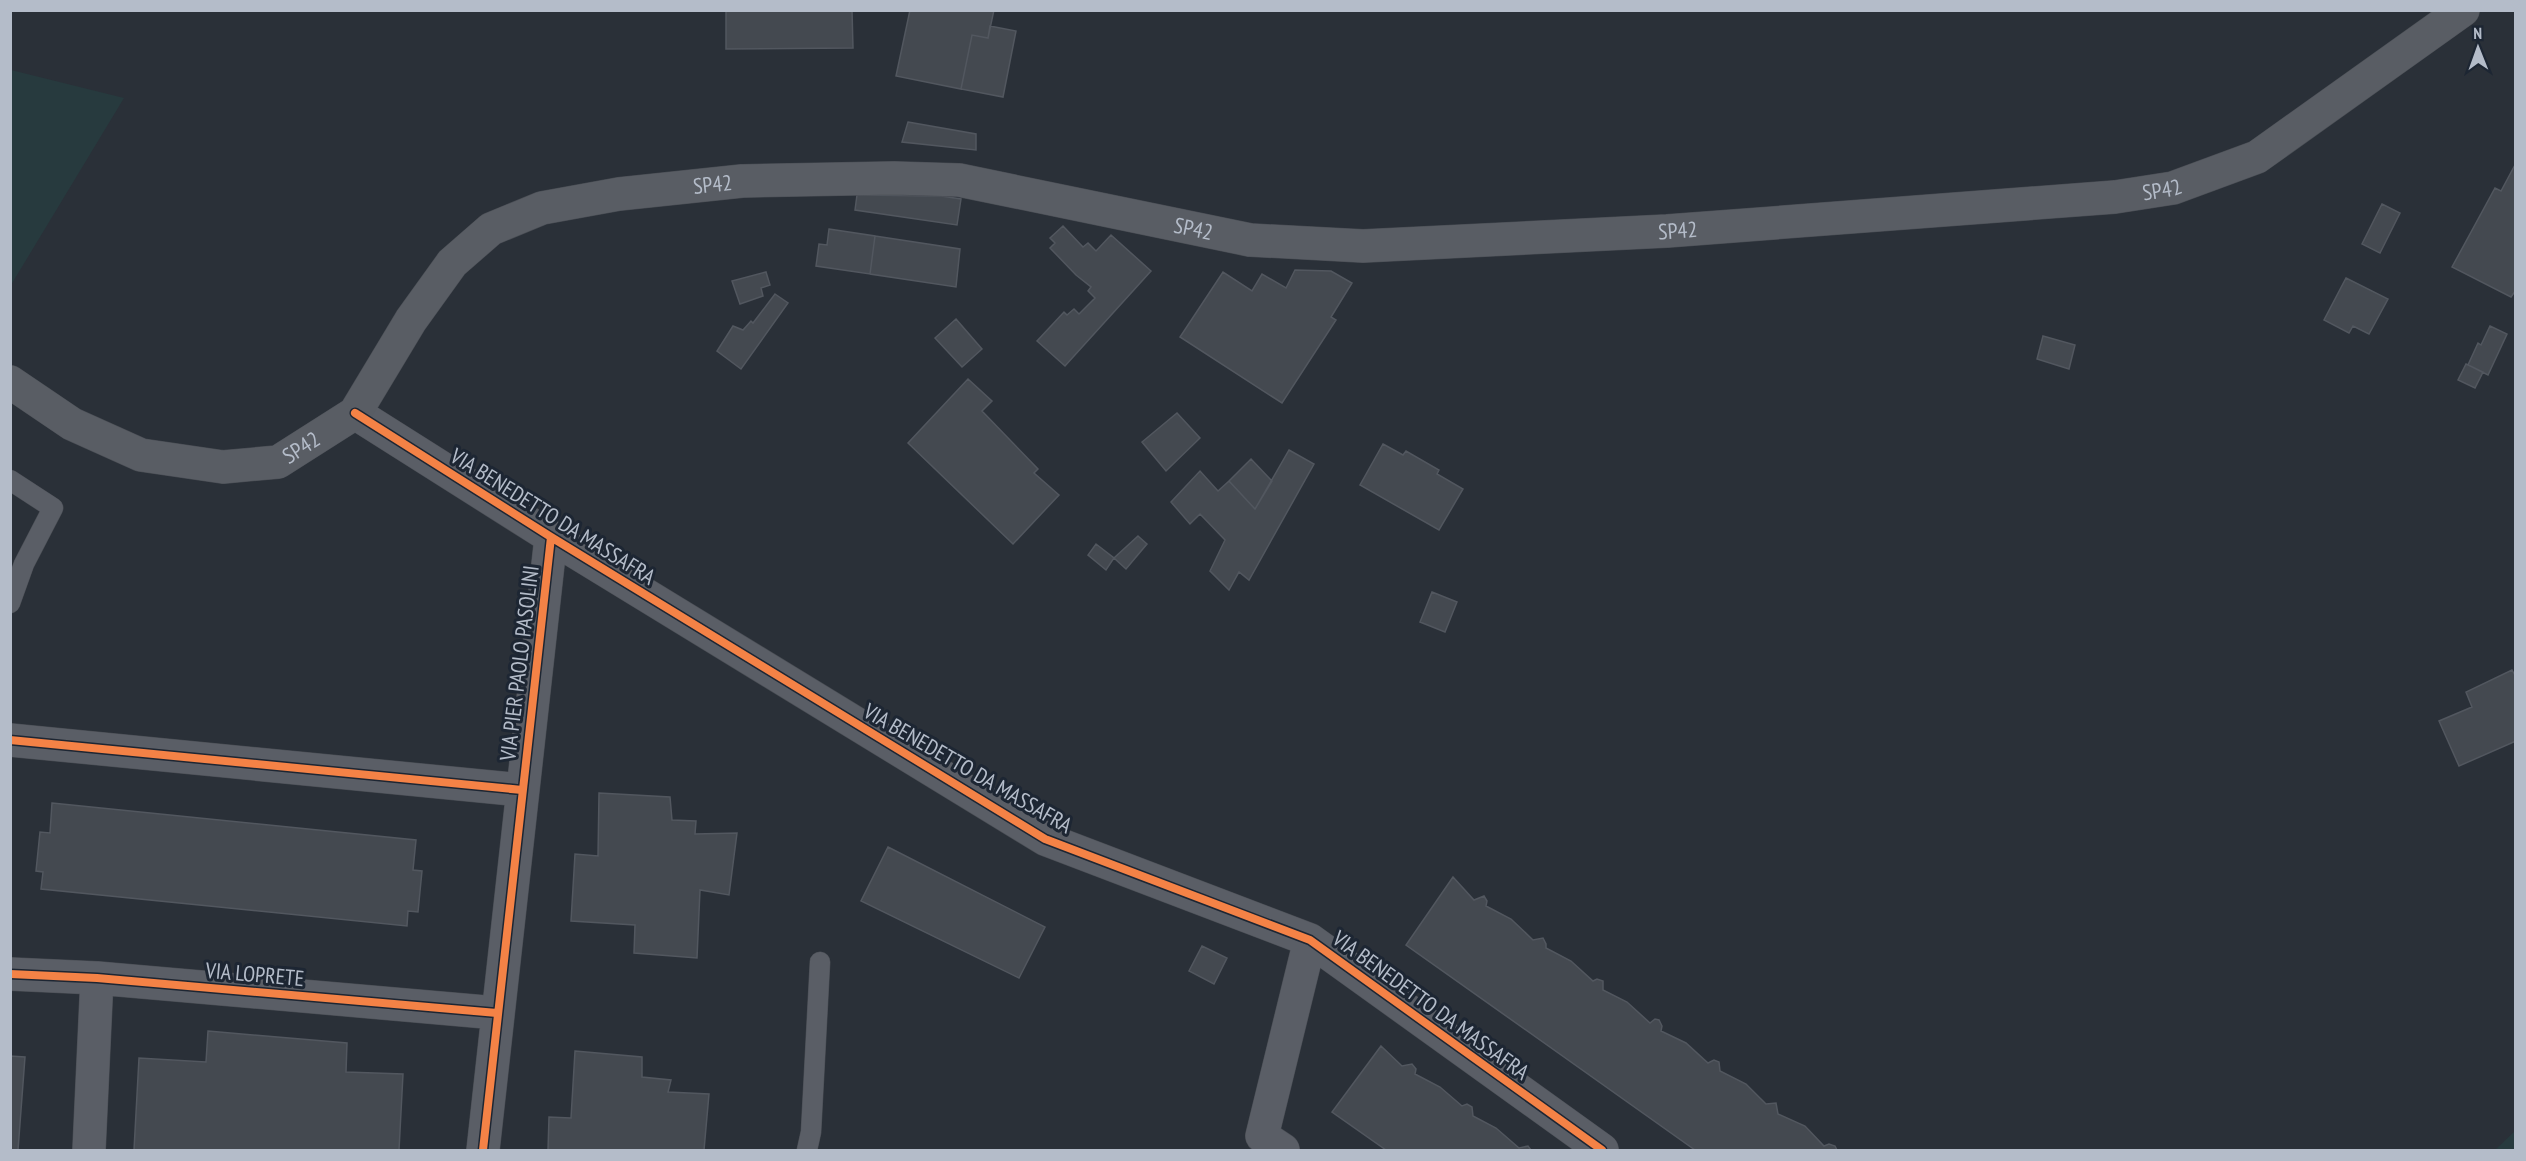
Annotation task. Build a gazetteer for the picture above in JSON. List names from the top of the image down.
{
  "streets": {
    "main road": ["SP42"],
    "street": ["VIA BENEDETTO DA MASSAFRA", "VIA PIER PAOLO PASOLINI", "VIA LOPRETE"]
  },
  "crossings": [
    ["SP42", "VIA BENEDETTO DA MASSAFRA"],
    ["VIA BENEDETTO DA MASSAFRA", "VIA PIER PAOLO PASOLINI"],
    ["VIA PIER PAOLO PASOLINI", "VIA LOPRETE"]
  ],
  "north": "top"
}
